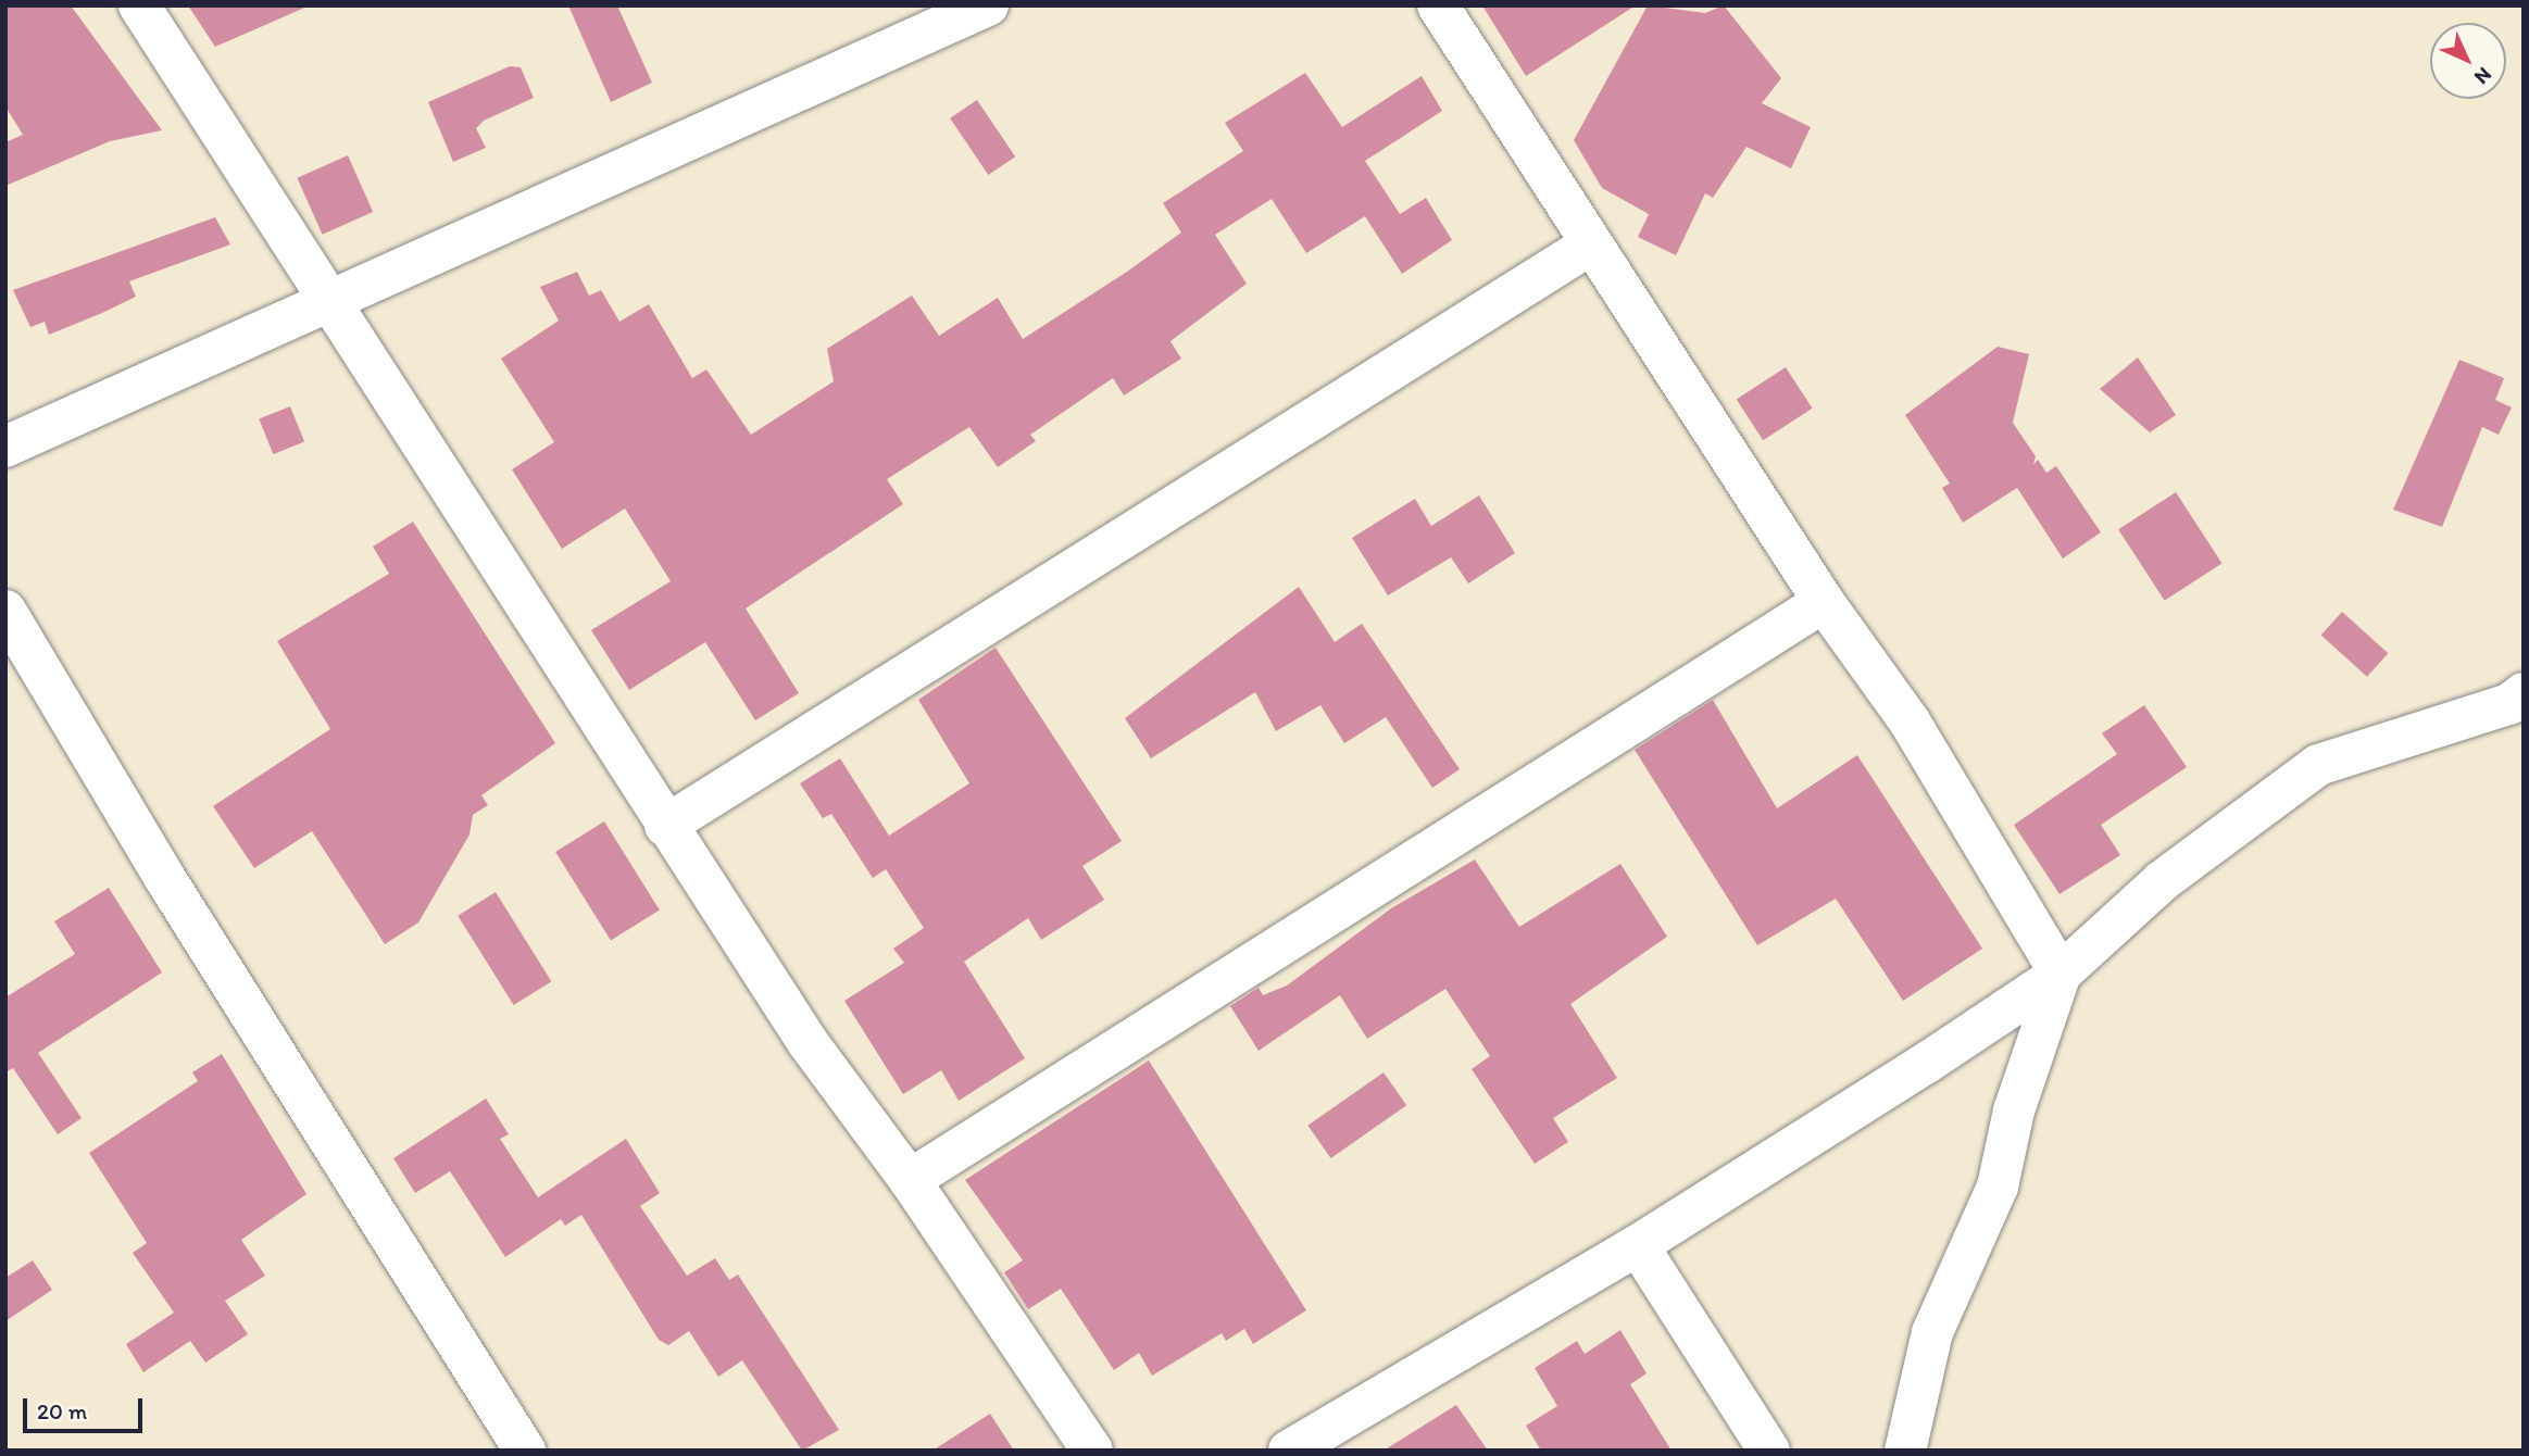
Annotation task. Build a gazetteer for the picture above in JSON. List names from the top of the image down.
{
  "scale_bar": "20 m",
  "north": "bottom right"
}
